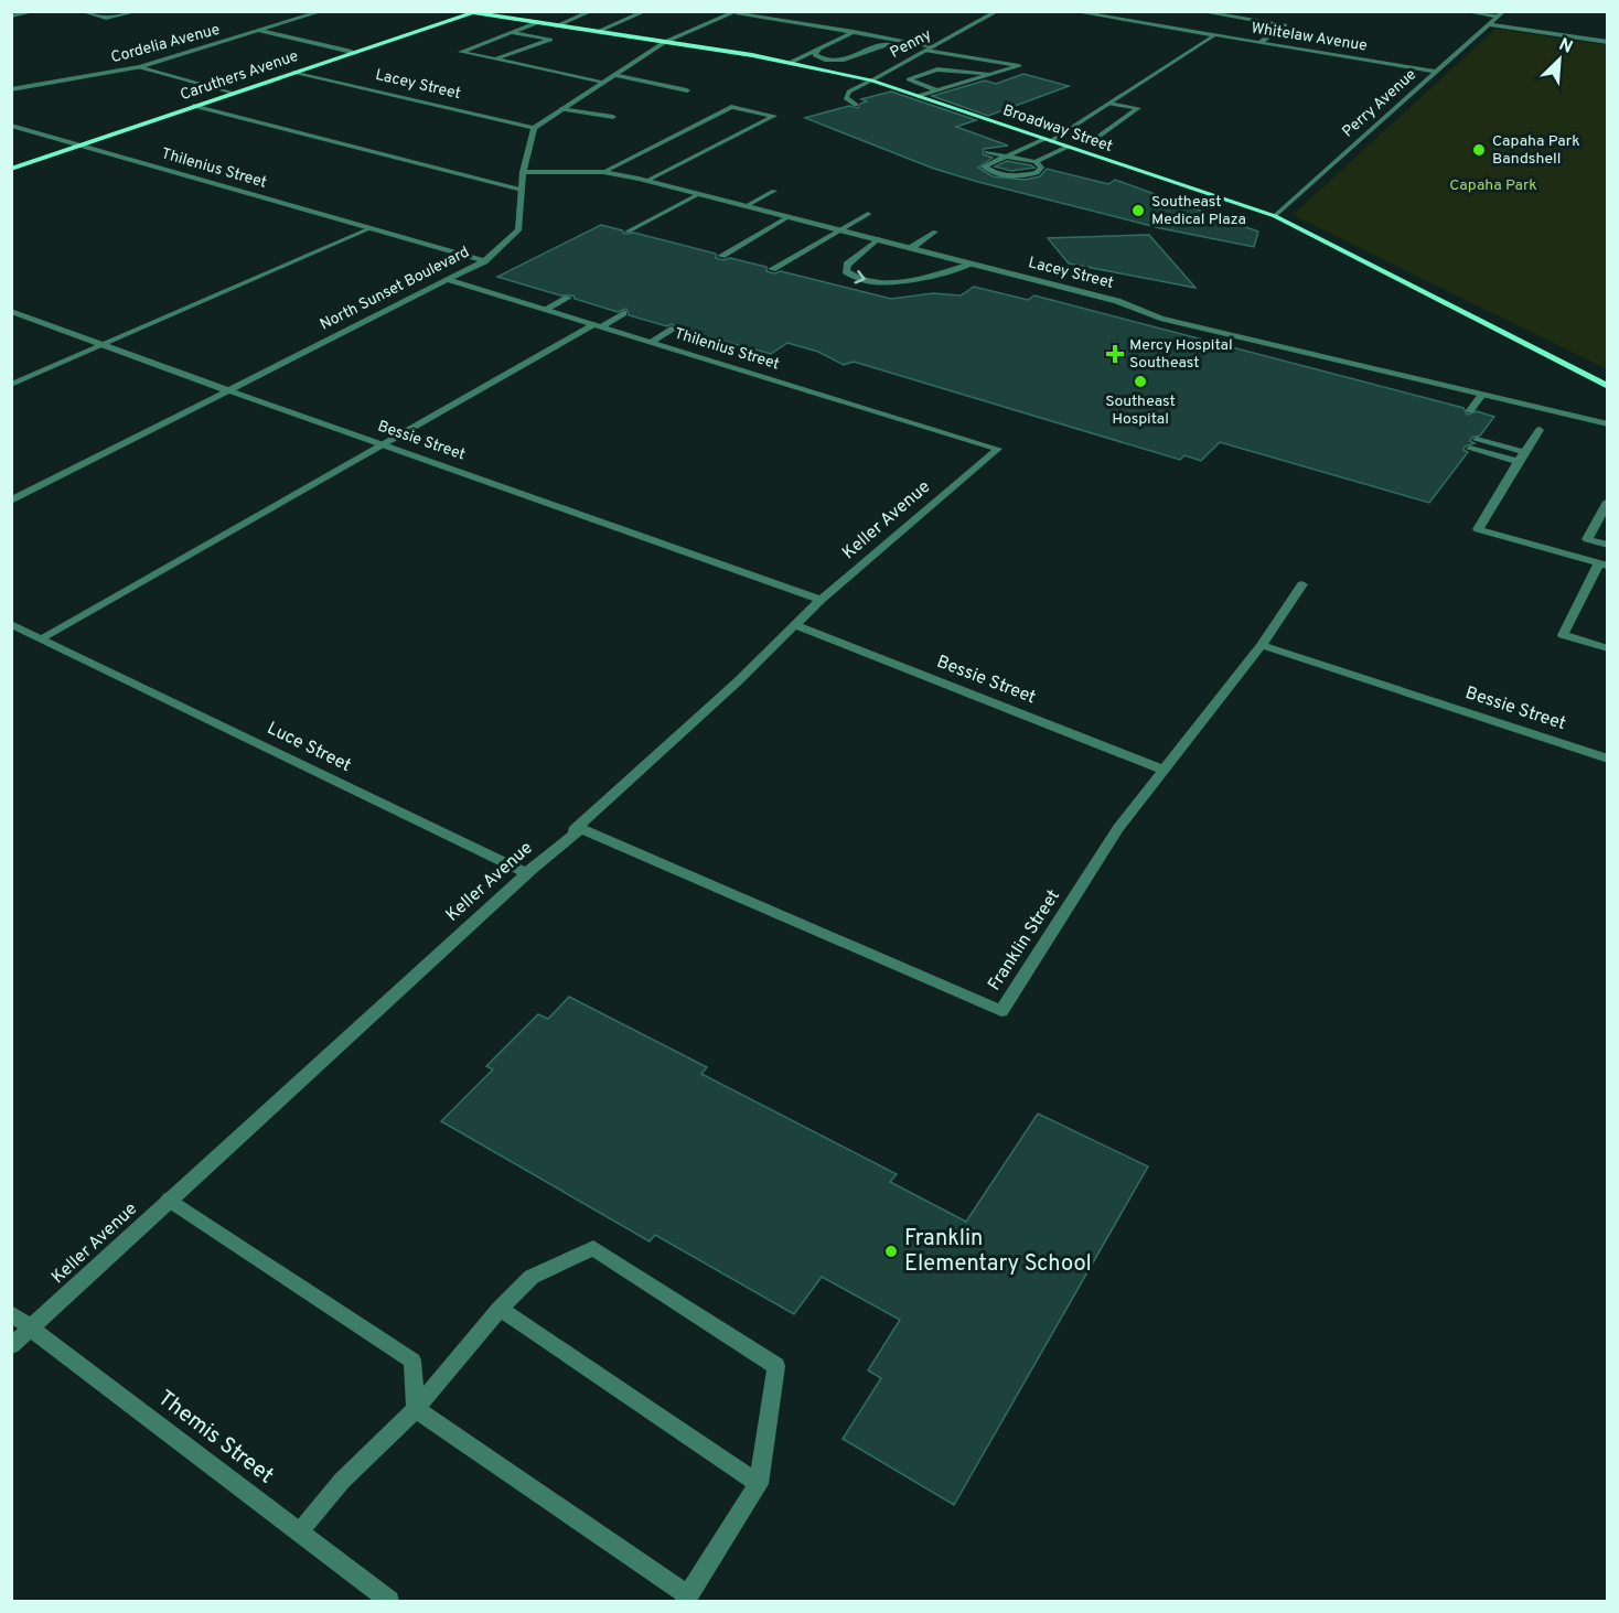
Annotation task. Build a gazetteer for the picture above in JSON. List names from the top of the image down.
{
  "streets": {
    "main road": ["Caruthers Avenue", "Broadway Street"],
    "street": [
      "Whitelaw Avenue",
      "Cordelia Avenue",
      "Penny",
      "Lacey Street",
      "Perry Avenue",
      "Thilenius Street",
      "North Sunset Boulevard",
      "Bessie Street",
      "Keller Avenue",
      "Luce Street",
      "Franklin Street",
      "Themis Street"
    ]
  },
  "crossings": [
    ["Whitelaw Avenue", "Perry Avenue"],
    ["Penny", "Broadway Street"],
    ["Caruthers Avenue", "Lacey Street"],
    ["Caruthers Avenue", "Broadway Street"],
    ["Caruthers Avenue", "Thilenius Street"],
    ["Lacey Street", "North Sunset Boulevard"],
    ["Perry Avenue", "Broadway Street"],
    ["Thilenius Street", "North Sunset Boulevard"],
    ["Thilenius Street", "Keller Avenue"],
    ["North Sunset Boulevard", "Bessie Street"],
    ["Bessie Street", "Keller Avenue"],
    ["Bessie Street", "Franklin Street"],
    ["Keller Avenue", "Luce Street"],
    ["Keller Avenue", "Franklin Street"],
    ["Keller Avenue", "Themis Street"],
    ["Luce Street", "Franklin Street"]
  ],
  "parks": ["Capaha Park"],
  "places": {
    "other": [
      "Capaha Park Bandshell",
      "Southeast Medical Plaza",
      "Southeast Hospital",
      "Franklin Elementary School"
    ],
    "health": ["Mercy Hospital Southeast"]
  },
  "north": "top right"
}
